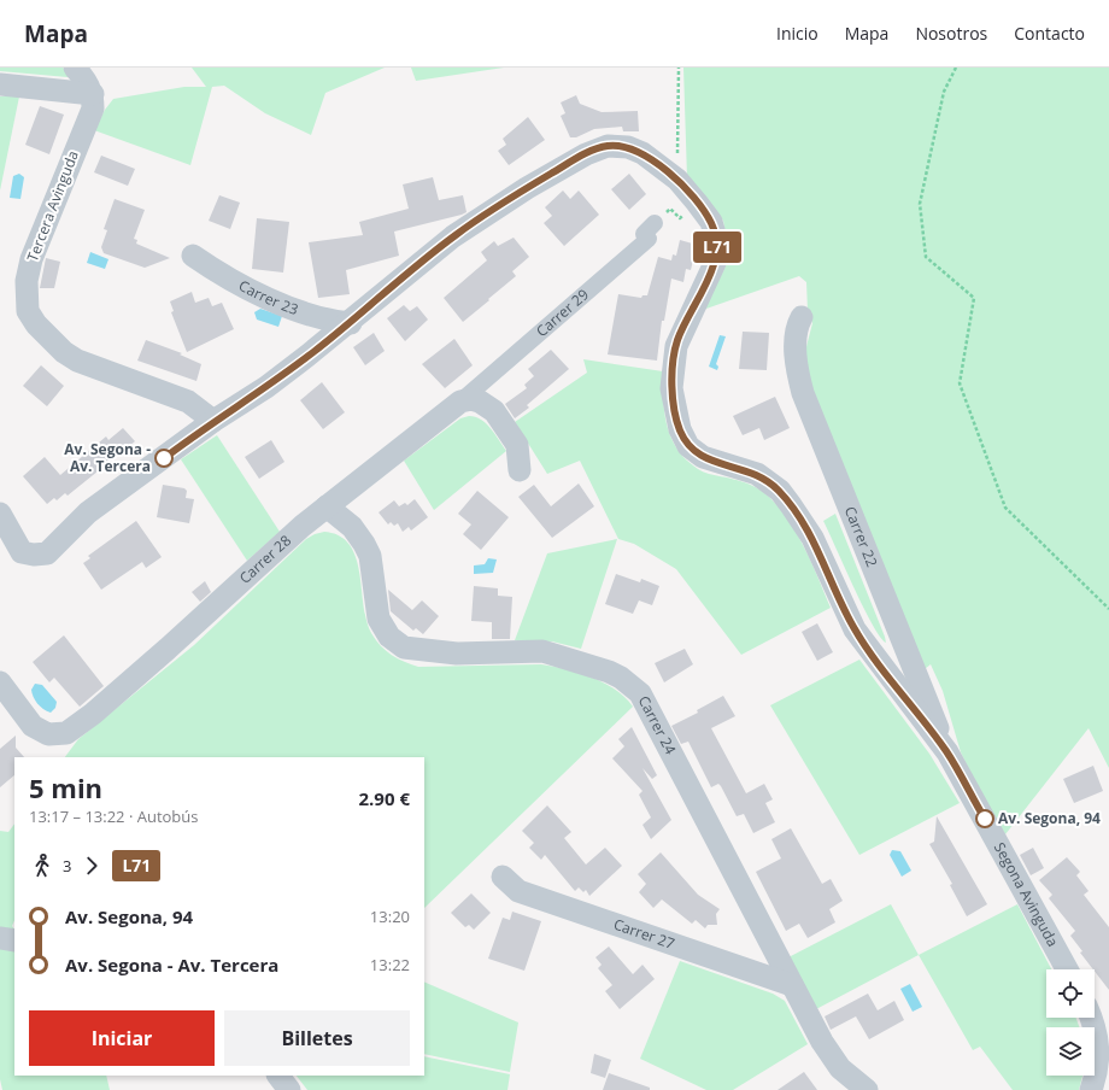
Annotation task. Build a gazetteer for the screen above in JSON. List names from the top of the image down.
{
  "streets": {
    "street": [
      "Tercera Avinguda",
      "Carrer 23",
      "Carrer 29",
      "Carrer 22",
      "Carrer 28",
      "Carrer 24",
      "Segona Avinguda",
      "Carrer 27"
    ]
  },
  "crossings": [
    ["Tercera Avinguda", "Segona Avinguda"],
    ["Carrer 23", "Segona Avinguda"],
    ["Carrer 29", "Carrer 28"],
    ["Carrer 22", "Segona Avinguda"],
    ["Carrer 28", "Carrer 24"],
    ["Carrer 24", "Carrer 27"]
  ],
  "places": ["Av. Segona - Av. Tercera", "Av. Segona, 94"],
  "lines": ["bus line L71"],
  "page": {
    "header": "Mapa",
    "nav": [
      "Inicio",
      "Mapa",
      "Nosotros",
      "Contacto"
    ],
    "on_map": "L71",
    "heading": ["5 min", "13:17 – 13:22 · Autobús", "2.90 €"],
    "legs": ["3", "L71"],
    "list": [
      {
        "name": "Av. Segona, 94",
        "value": "13:20"
      },
      {
        "name": "Av. Segona - Av. Tercera",
        "value": "13:22"
      }
    ],
    "buttons": ["Iniciar", "Billetes"]
  }
}
